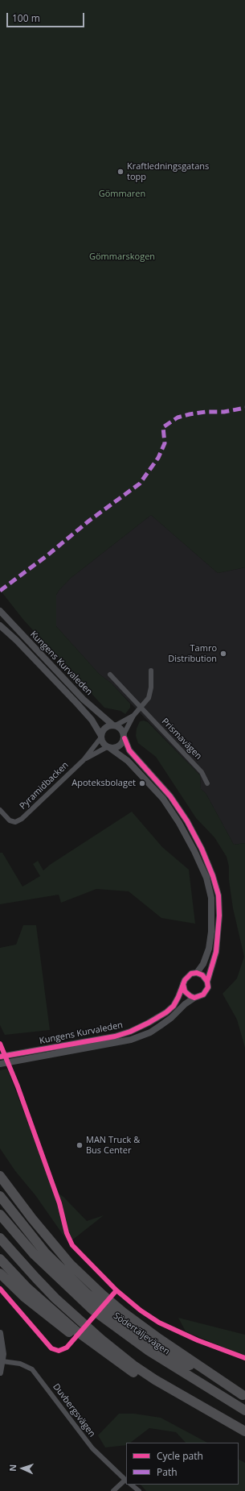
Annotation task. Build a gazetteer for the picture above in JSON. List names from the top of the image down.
{
  "streets": {
    "highway": ["Södertäljevägen"],
    "street": [
      "Kungens Kurvaleden",
      "Prismavägen",
      "Pyramidbacken",
      "Duvbergsvägen"
    ]
  },
  "crossings": [
    ["Kungens Kurvaleden", "Pyramidbacken"]
  ],
  "parks": ["Gömmaren", "Gömmarskogen"],
  "places": [
    "Kraftledningsgatans topp",
    "Tamro Distribution",
    "Apoteksbolaget",
    "MAN Truck & Bus Center"
  ],
  "legend": ["Cycle path", "Path"],
  "scale_bar": "100 m",
  "north": "left"
}
